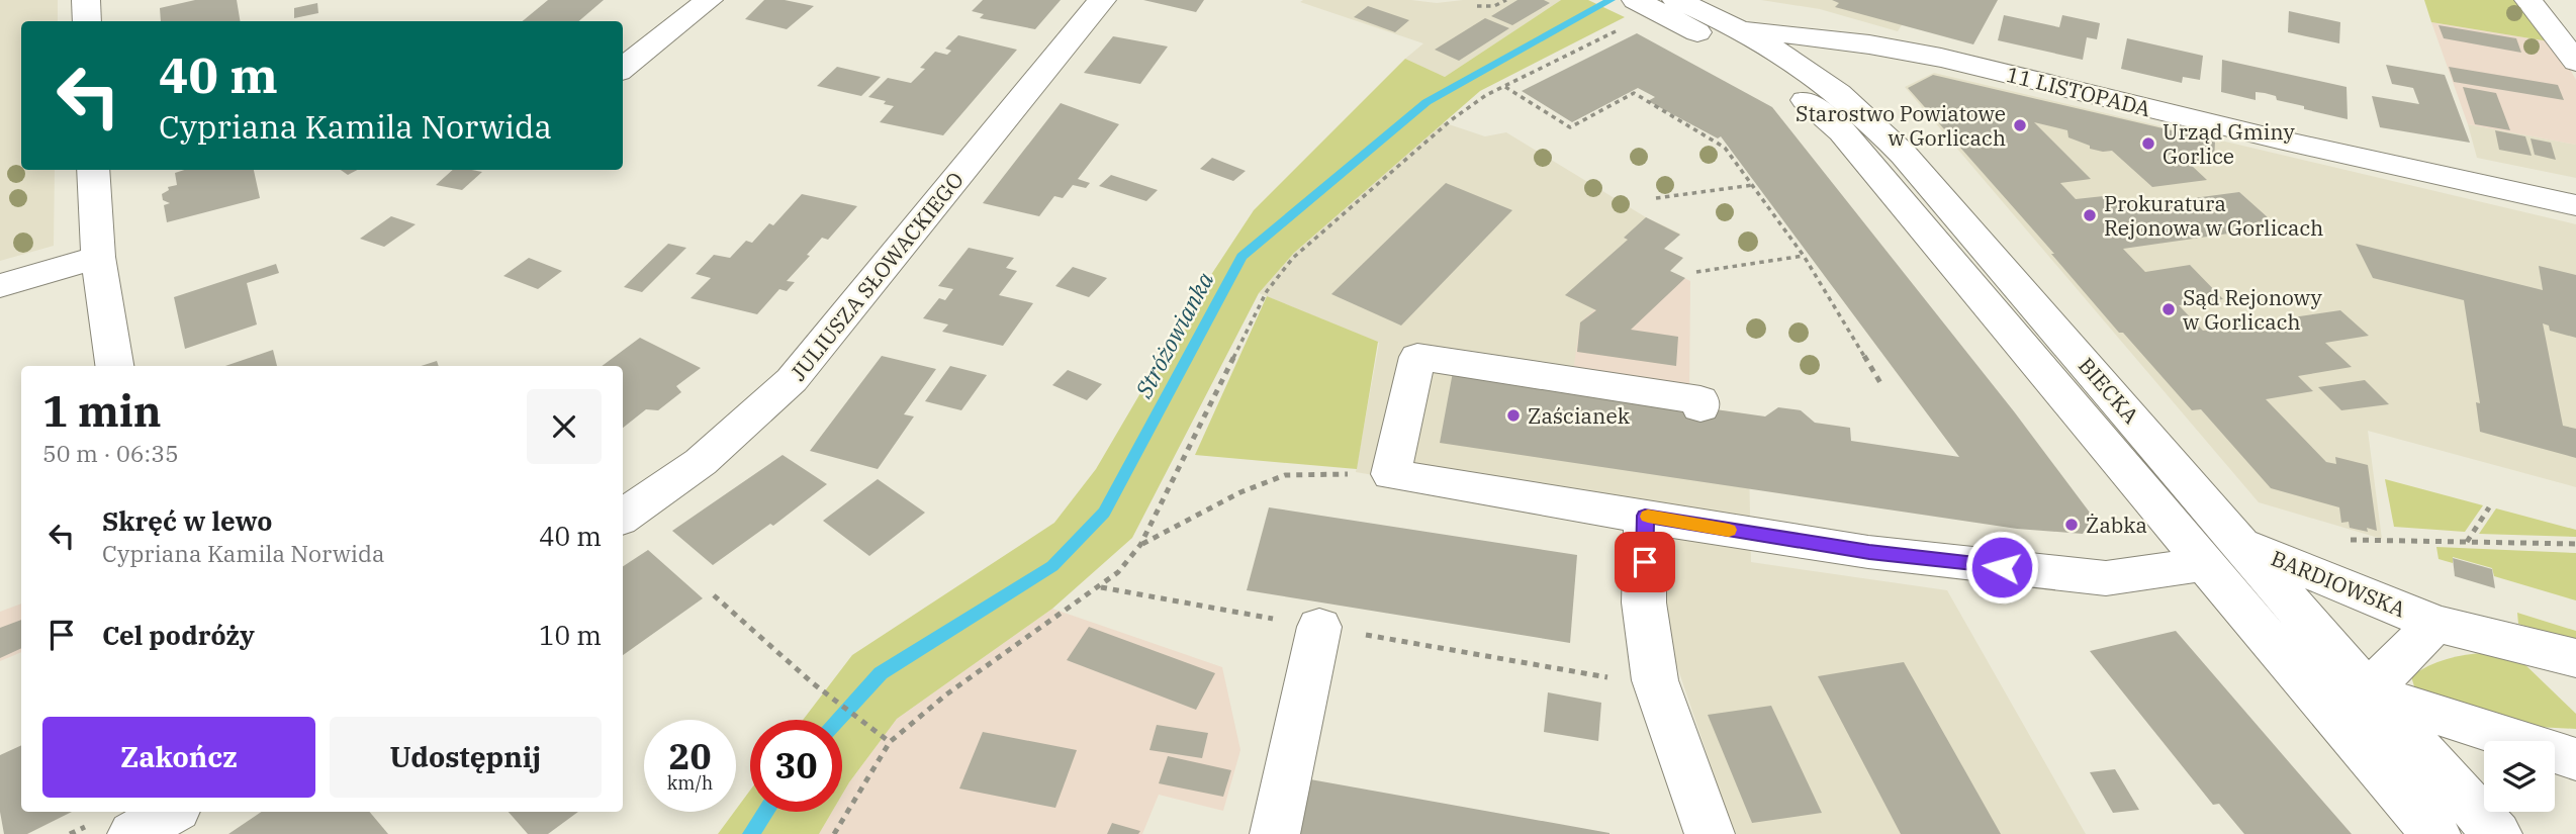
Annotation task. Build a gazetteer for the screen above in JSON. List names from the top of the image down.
{
  "streets": {
    "street": [
      "11 LISTOPADA",
      "JULIUSZA SŁOWACKIEGO",
      "BIECKA",
      "BARDIOWSKA"
    ]
  },
  "crossings": [
    ["11 LISTOPADA", "BIECKA"],
    ["BIECKA", "BARDIOWSKA"]
  ],
  "water": ["Stróżowianka"],
  "places": [
    "Starostwo Powiatowe w Gorlicach",
    "Urząd Gminy Gorlice",
    "Prokuratura Rejonowa w Gorlicach",
    "Sąd Rejonowy w Gorlicach",
    "Zaścianek",
    "Żabka"
  ],
  "page": {
    "turn": ["40 m", "Cypriana Kamila Norwida"],
    "heading": ["1 min", "50 m · 06:35"],
    "list": [
      {
        "name": "Skręć w lewo",
        "note": "Cypriana Kamila Norwida",
        "value": "40 m"
      },
      {
        "name": "Cel podróży",
        "value": "10 m"
      }
    ],
    "buttons": ["Zakończ", "Udostępnij"],
    "speed": "20 km/h",
    "limit": "30"
  }
}
